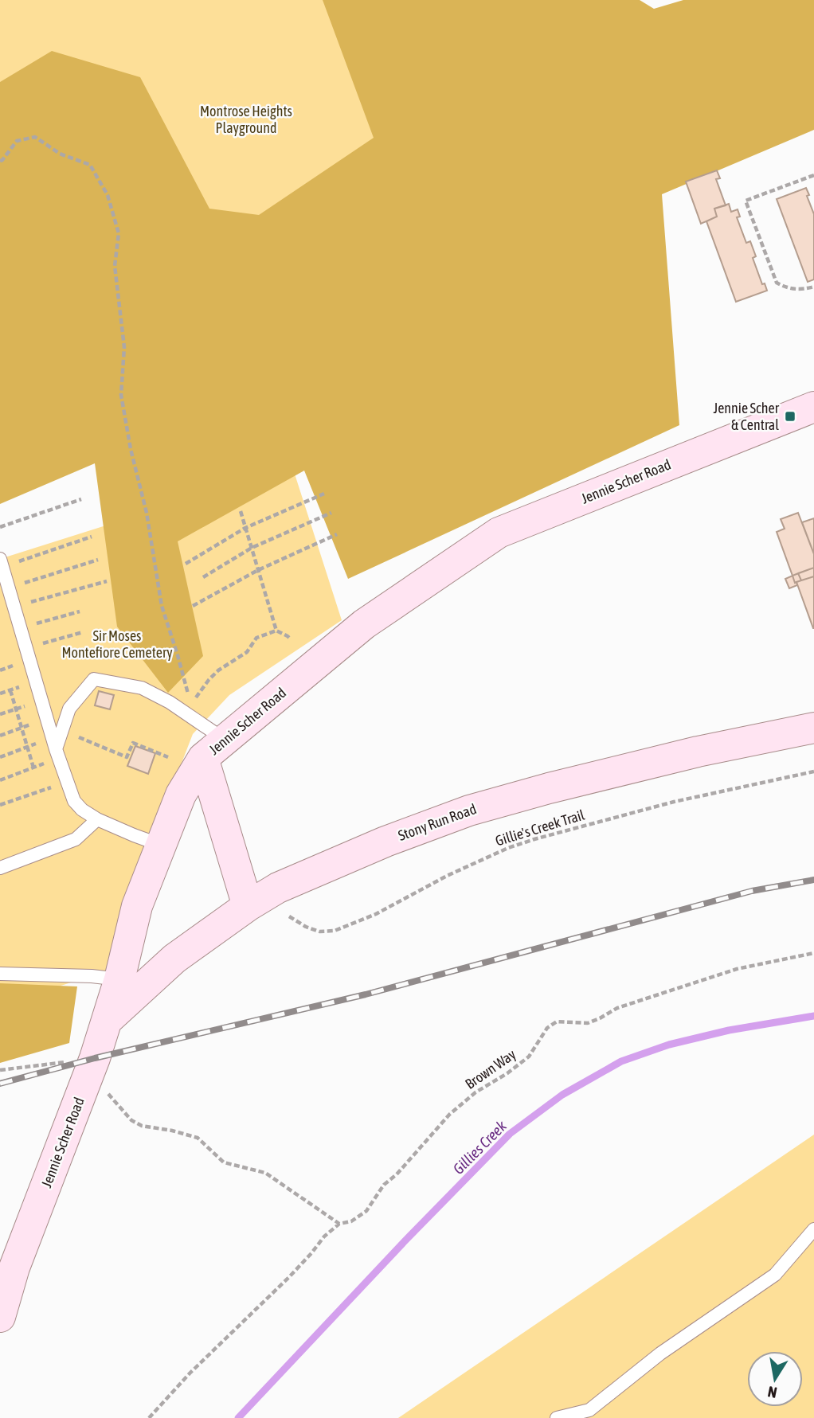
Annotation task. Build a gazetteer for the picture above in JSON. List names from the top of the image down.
{
  "streets": {
    "street": ["Jennie Scher Road", "Stony Run Road"],
    "path": ["Gillie's Creek Trail", "Brown Way"]
  },
  "crossings": [
    ["Jennie Scher Road", "Stony Run Road"]
  ],
  "water": ["Gillies Creek"],
  "parks": ["Montrose Heights Playground", "Sir Moses Montefiore Cemetery"],
  "places": {
    "transit": ["Jennie Scher & Central"]
  },
  "north": "bottom"
}
